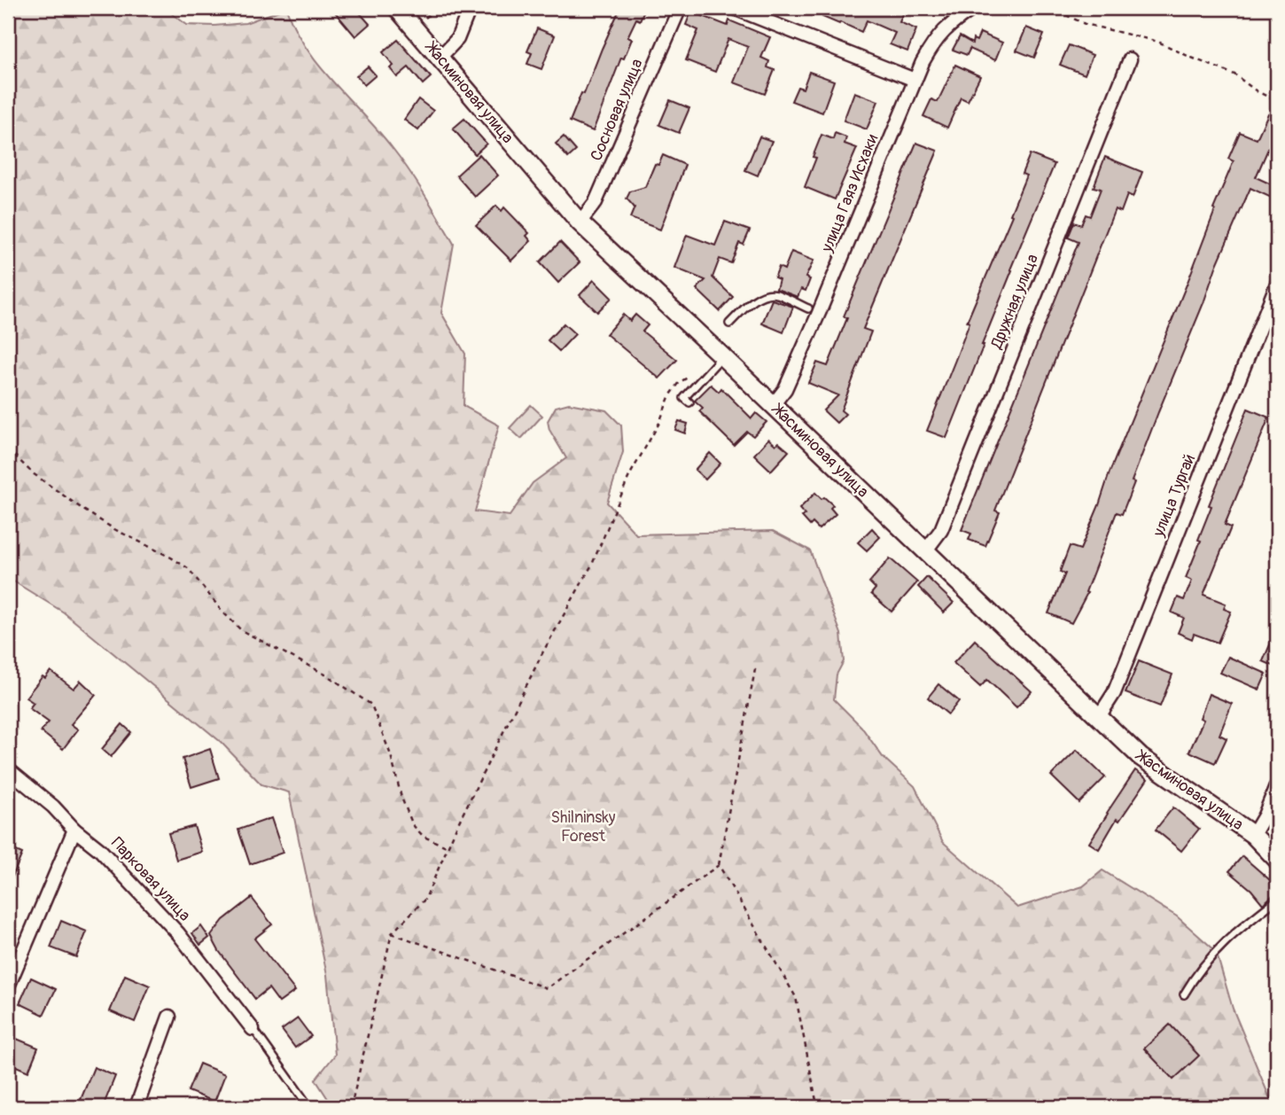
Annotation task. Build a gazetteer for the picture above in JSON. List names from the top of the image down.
{
  "streets": {
    "street": [
      "Жасминовая улица",
      "Сосновая улица",
      "улица Гаяз Исхаки",
      "Дружная улица",
      "улица Тургай",
      "Парковая улица"
    ]
  },
  "crossings": [
    ["Жасминовая улица", "Сосновая улица"],
    ["Жасминовая улица", "улица Гаяз Исхаки"],
    ["Жасминовая улица", "Дружная улица"],
    ["Жасминовая улица", "улица Тургай"]
  ],
  "parks": ["Shilninsky Forest"]
}
